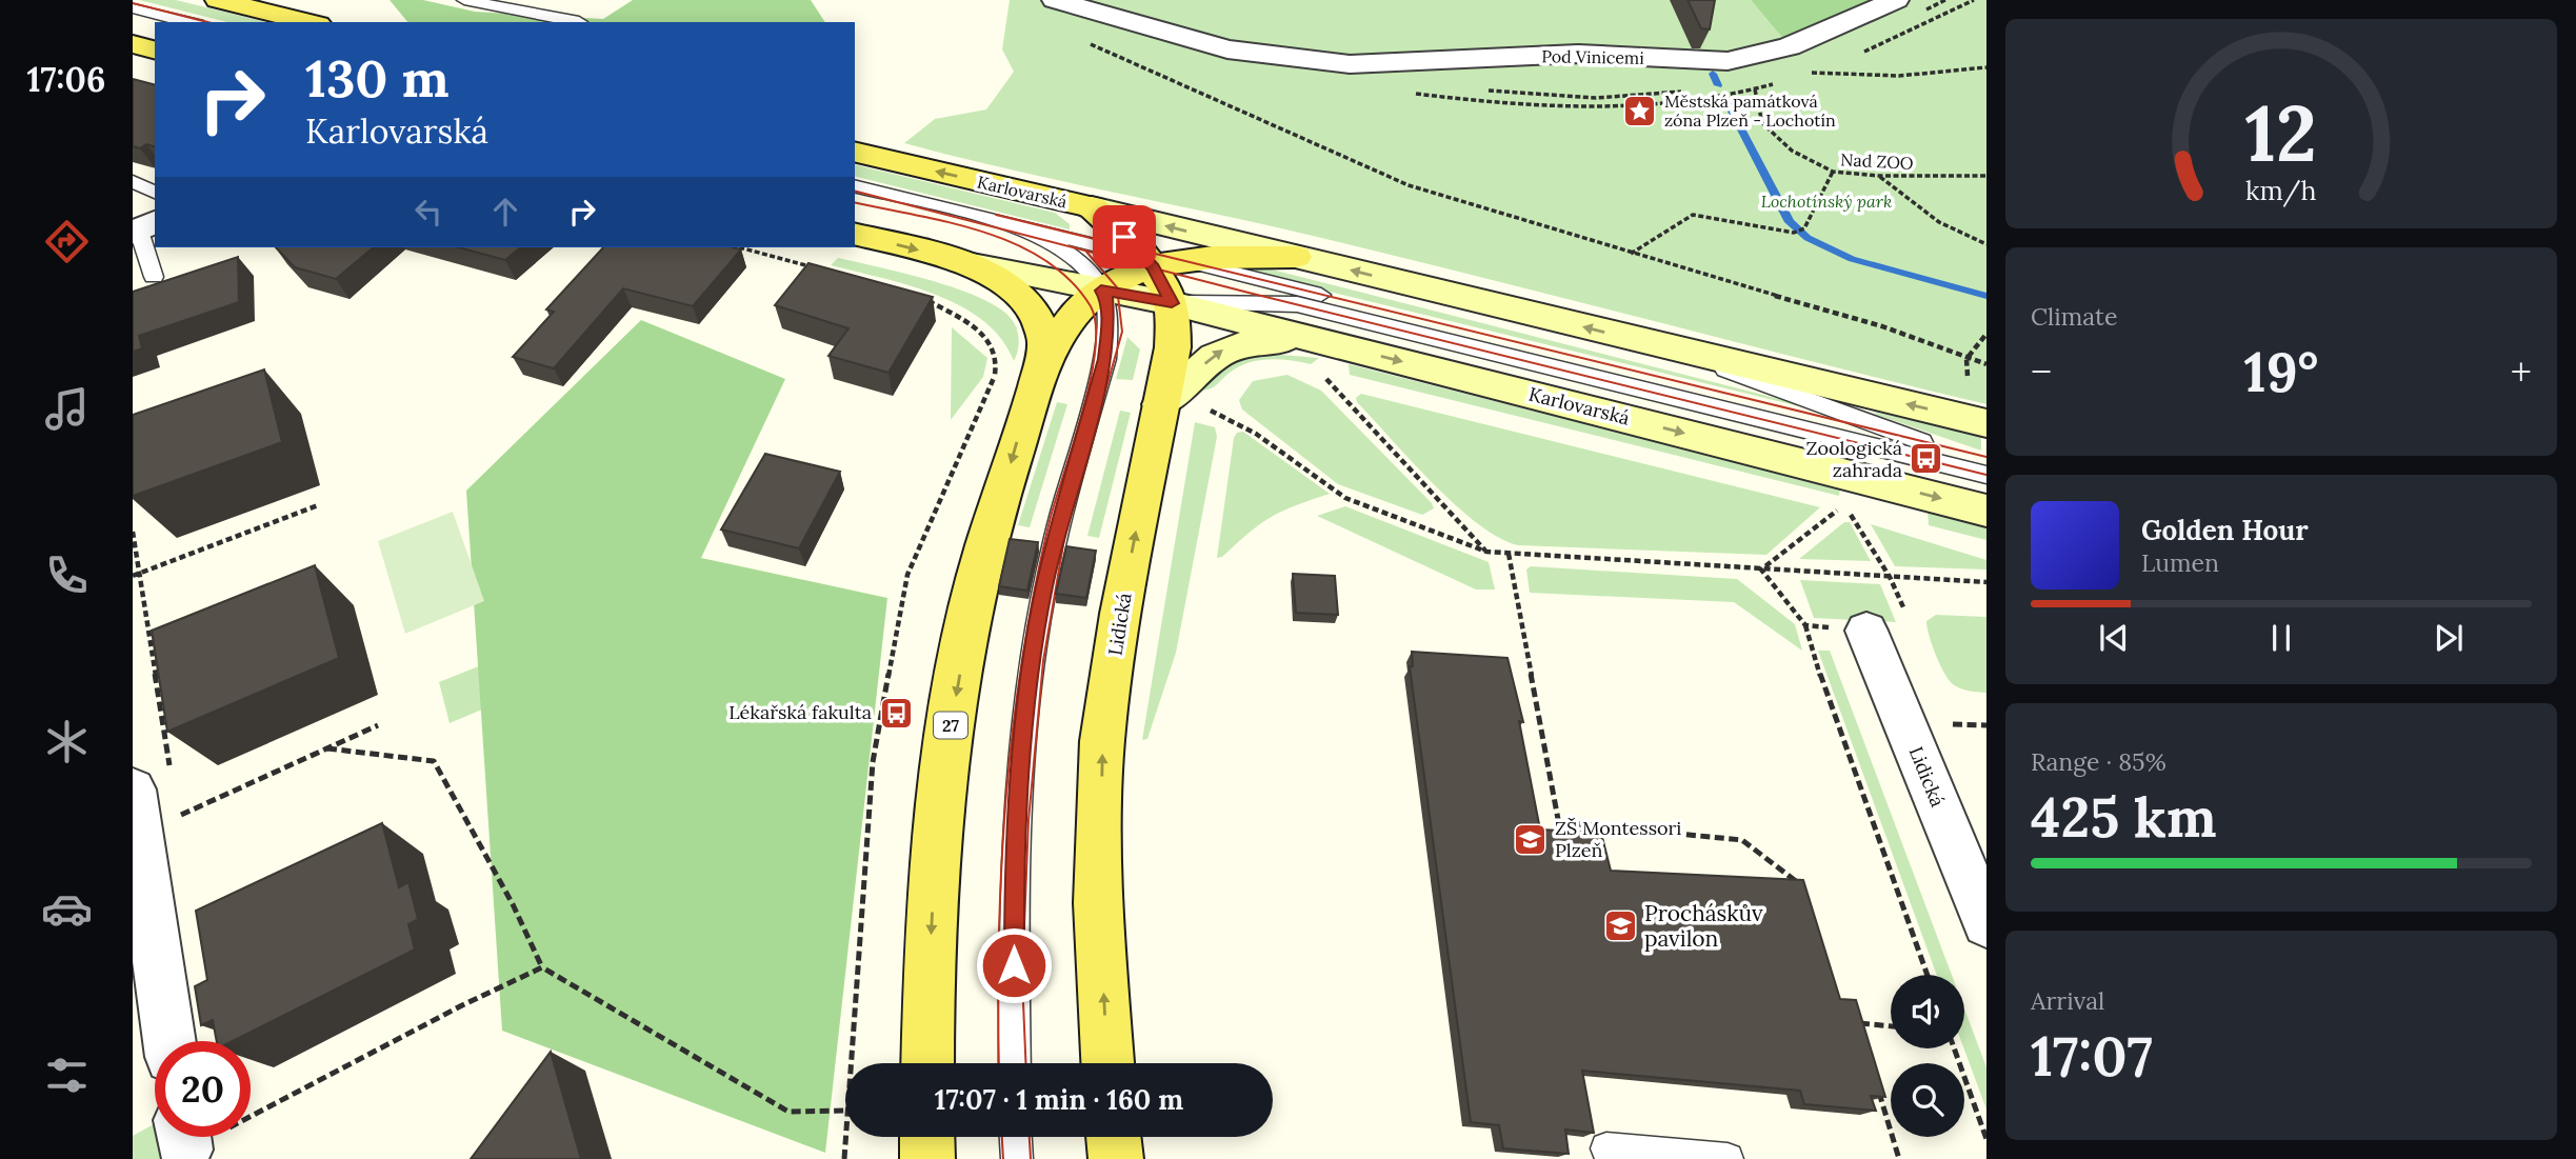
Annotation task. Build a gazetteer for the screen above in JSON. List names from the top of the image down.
{
  "streets": {
    "main road": ["Karlovarská", "Lidická", "27"],
    "street": ["Pod Vinicemi"],
    "path": ["Nad ZOO"]
  },
  "crossings": [
    ["Pod Vinicemi", "Nad ZOO"],
    ["Karlovarská", "Lidická"],
    ["Karlovarská", "27"]
  ],
  "parks": ["Lochotínský park"],
  "places": {
    "place": ["Městská památková zóna Plzeň - Lochotín"],
    "bus stop": ["Zoologická zahrada", "Lékařská fakulta"],
    "school or university": ["ZŠ Montessori Plzeň", "Procháskův pavilon"]
  },
  "page": {
    "tabs": "17:06",
    "turn": ["130 m", "Karlovarská"],
    "tile": [
      "Climate",
      ["Range · 85%", "425 km"],
      ["Arrival", "17:07"]
    ],
    "heat": ["−", "19°", "+"],
    "song": ["Golden Hour", "Lumen"],
    "limit": "20",
    "trip": "17:07 · 1 min · 160 m",
    "gauge": ["12", "km/h"]
  }
}
